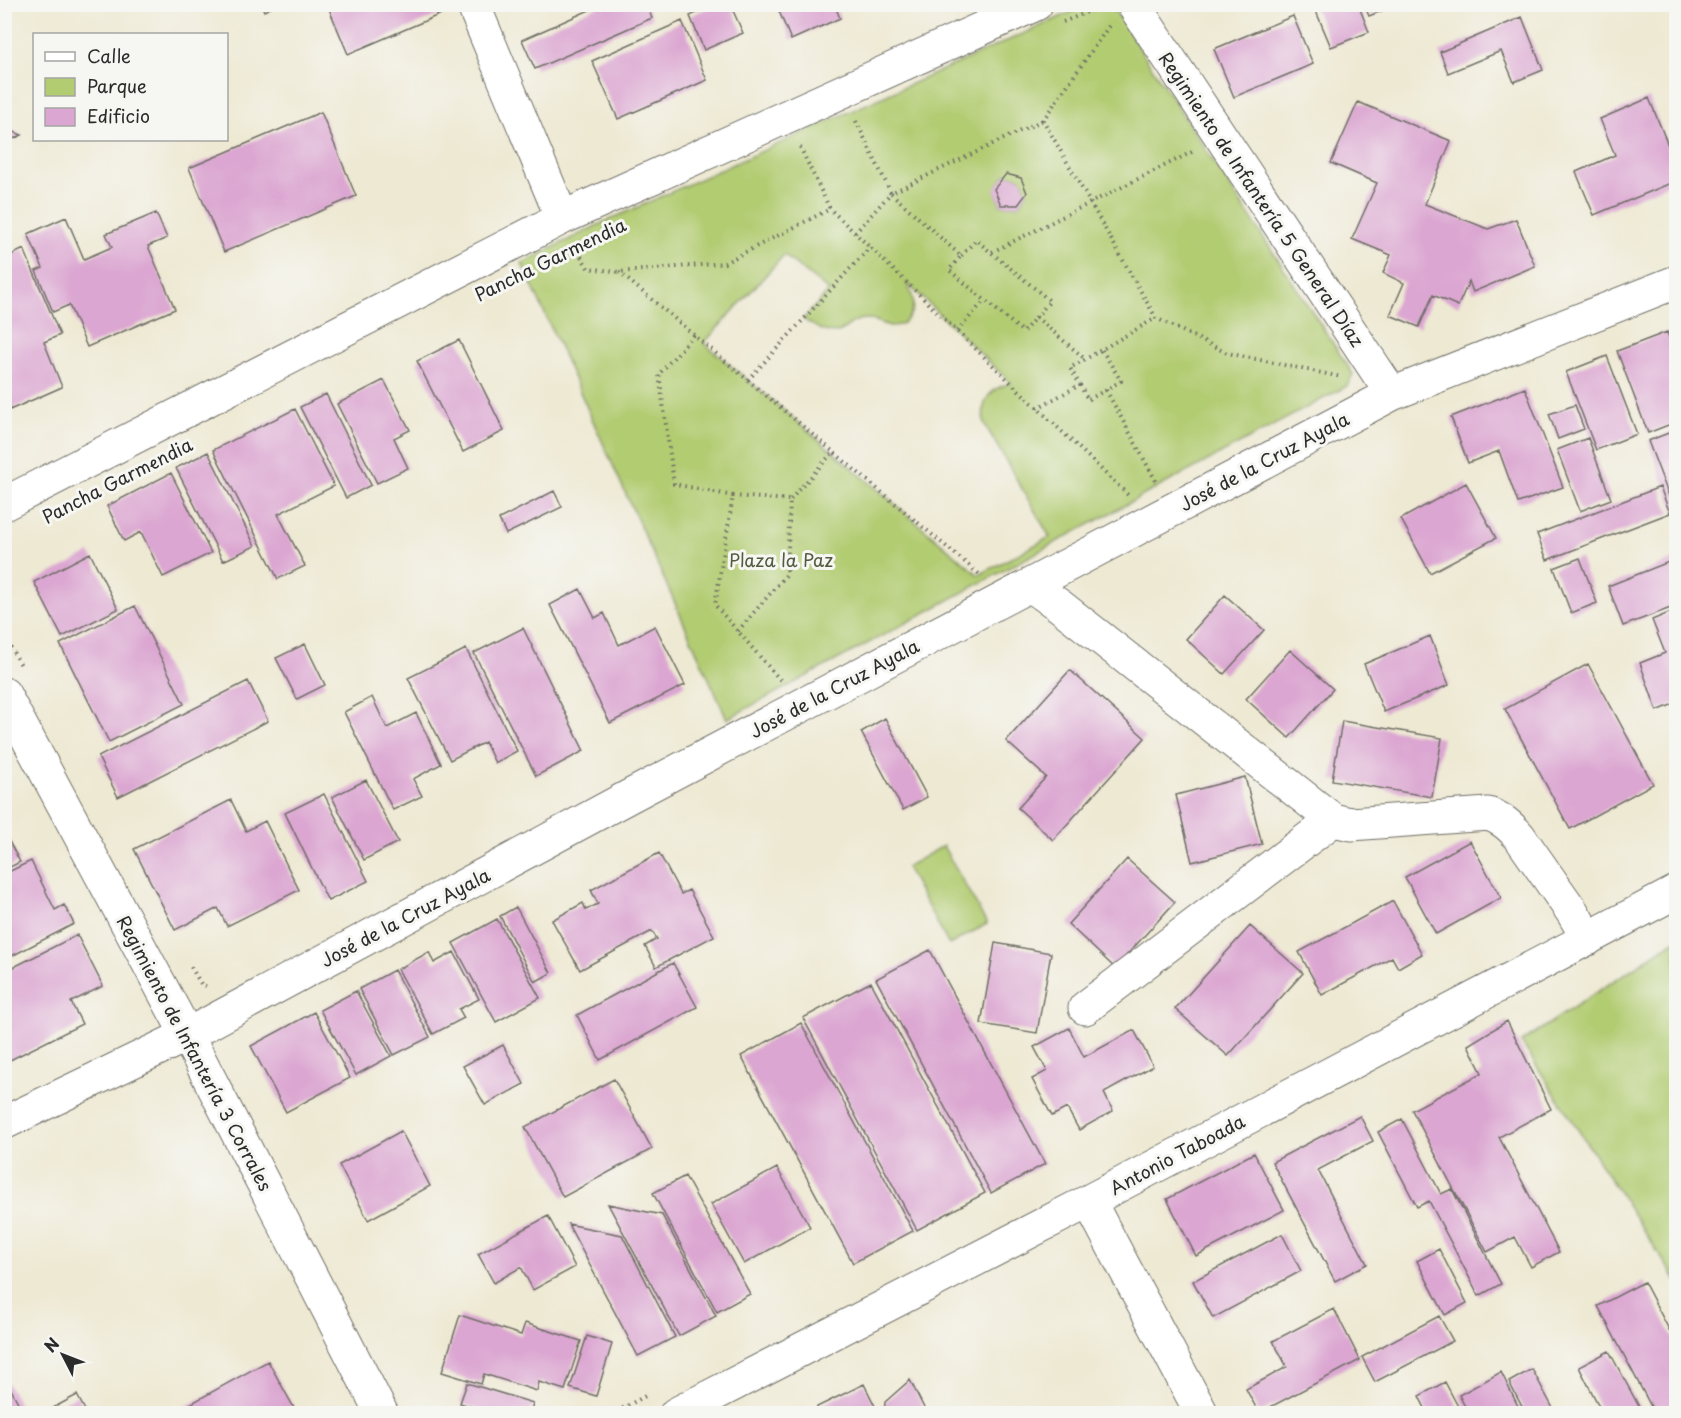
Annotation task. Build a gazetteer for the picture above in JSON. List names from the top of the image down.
{
  "streets": {
    "street": [
      "Regimiento de Infantería 5 General Díaz",
      "Pancha Garmendia",
      "José de la Cruz Ayala",
      "Regimiento de Infantería 3 Corrales",
      "Antonio Taboada"
    ]
  },
  "crossings": [
    ["Regimiento de Infantería 5 General Díaz", "José de la Cruz Ayala"],
    ["José de la Cruz Ayala", "Regimiento de Infantería 3 Corrales"]
  ],
  "parks": ["Plaza la Paz"],
  "legend": ["Calle", "Parque", "Edificio"],
  "north": "top left"
}
